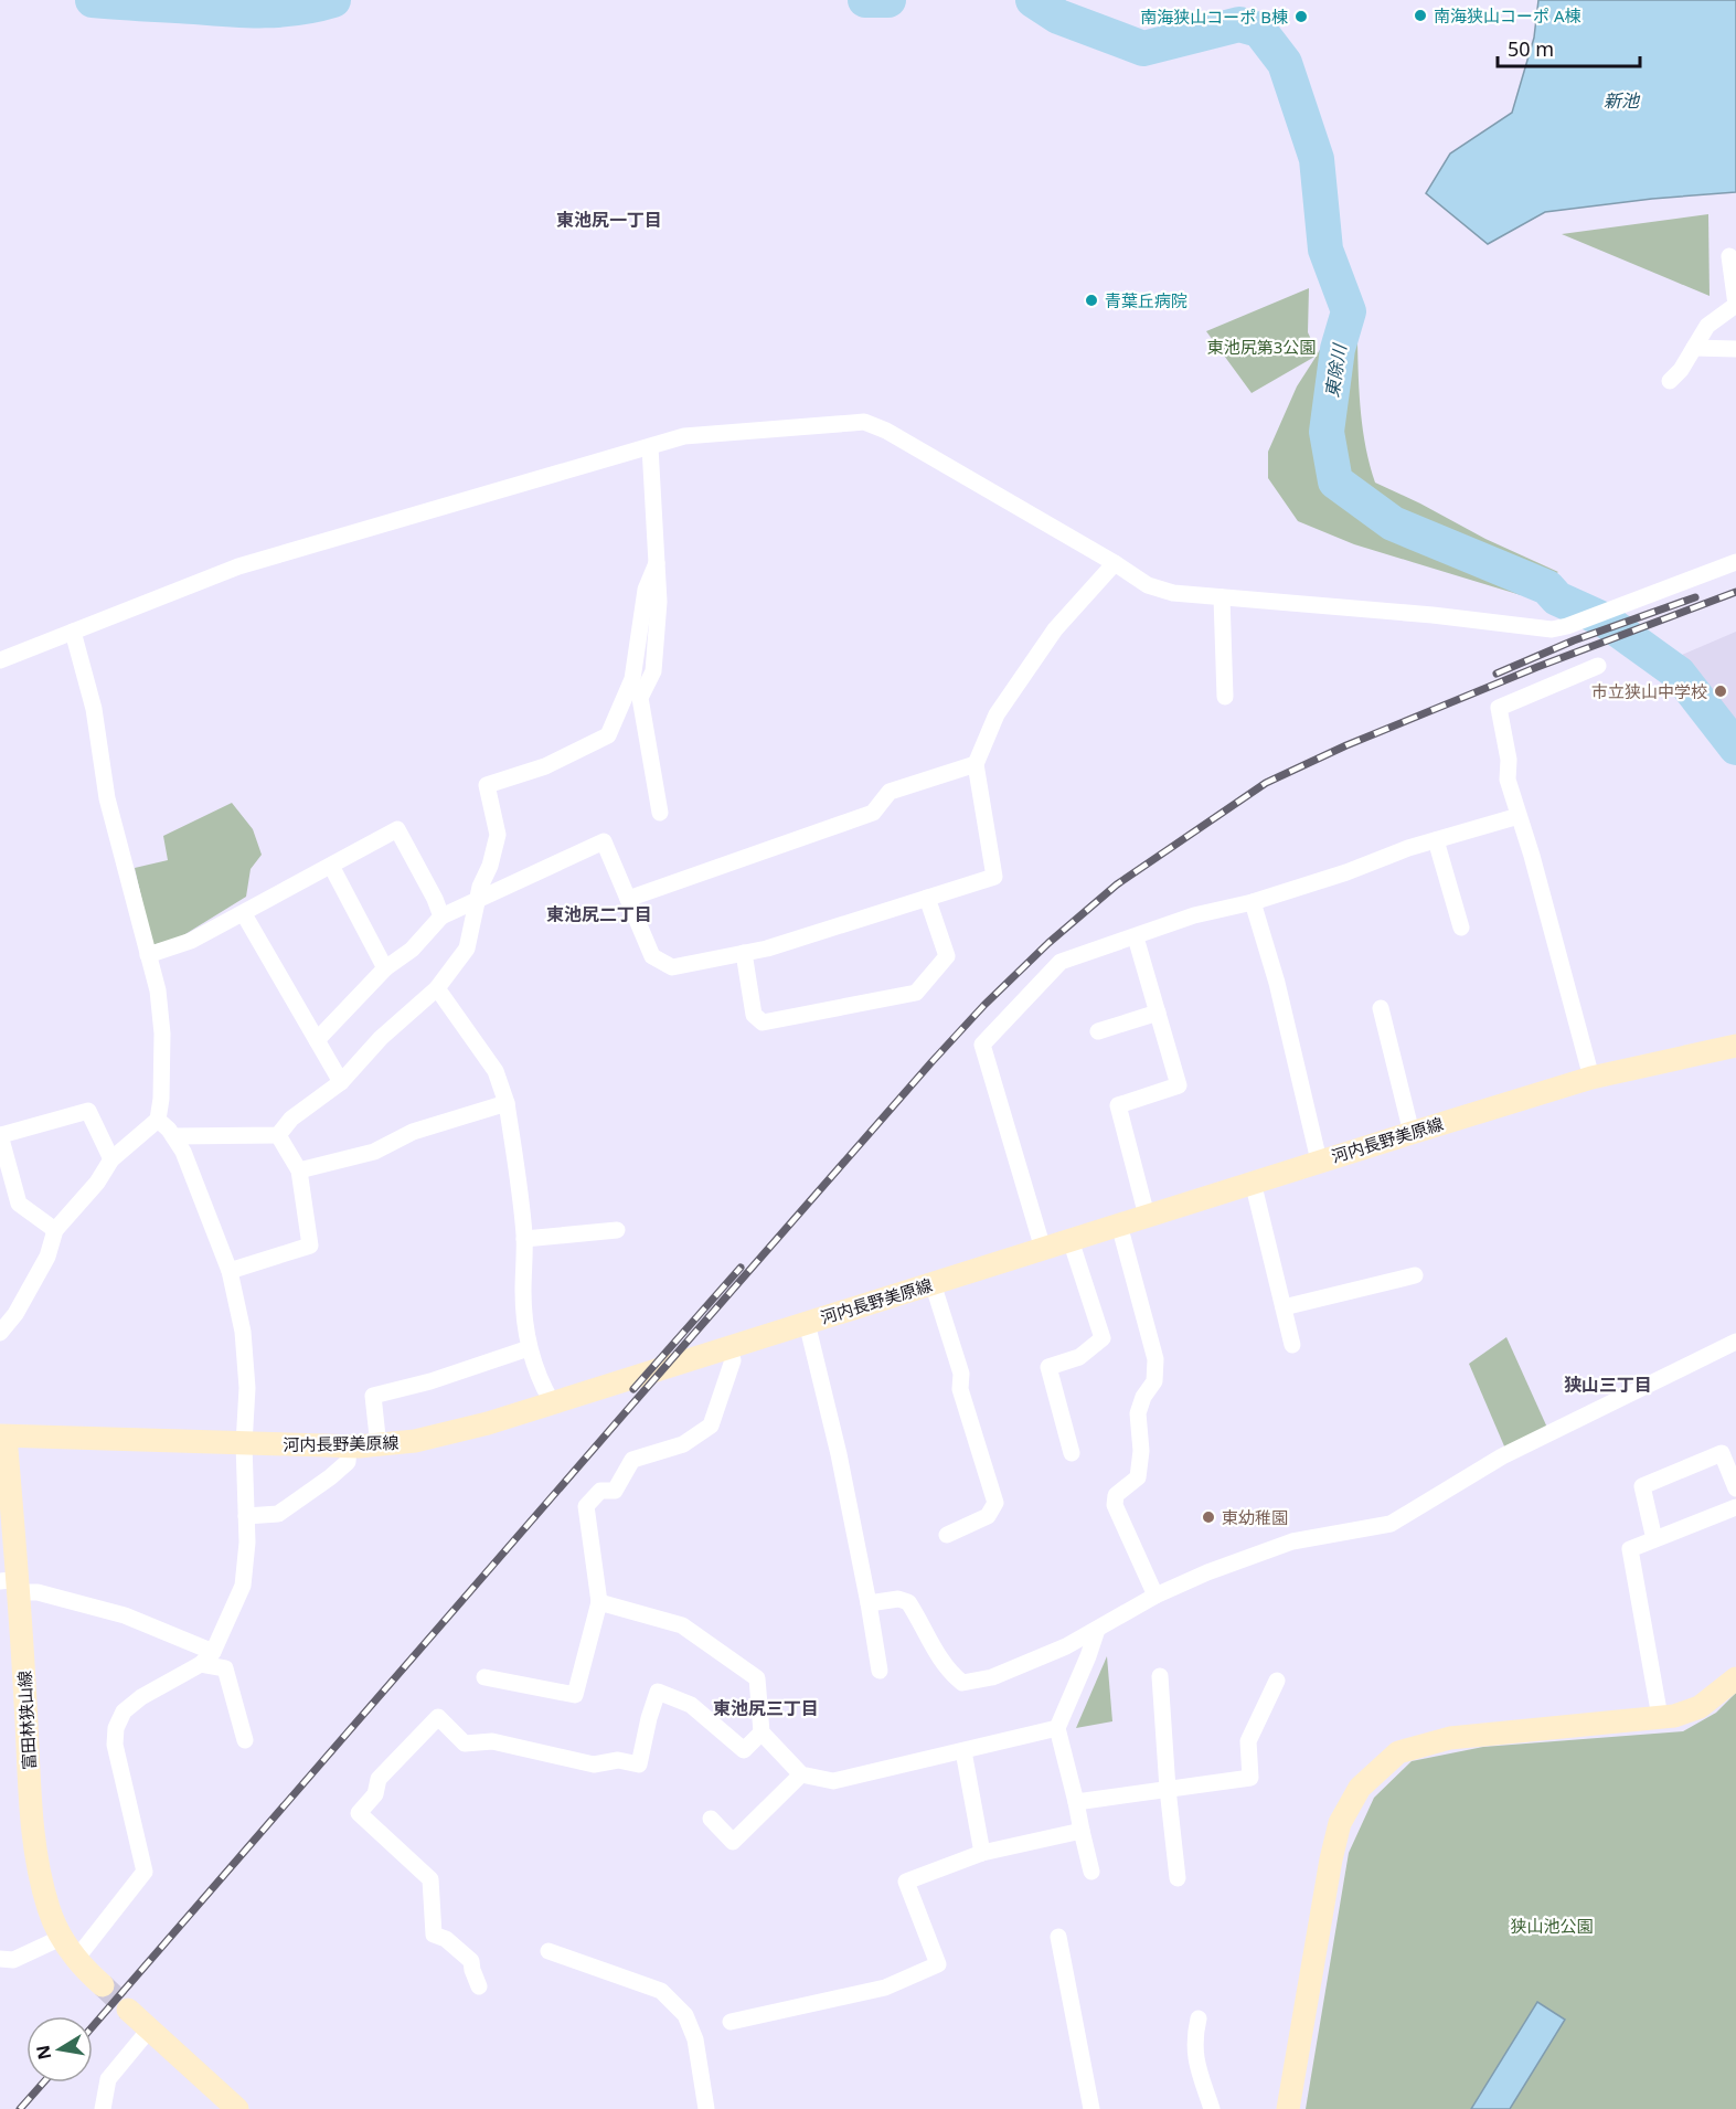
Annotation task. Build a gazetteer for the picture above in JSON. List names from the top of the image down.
{
  "streets": {
    "main road": ["河内長野美原線", "富田林狭山線"]
  },
  "crossings": [
    ["河内長野美原線", "富田林狭山線"]
  ],
  "districts": [
    "東池尻一丁目",
    "東池尻二丁目",
    "狭山三丁目",
    "東池尻三丁目"
  ],
  "water": ["新池", "東除川"],
  "parks": ["東池尻第3公園", "狭山池公園"],
  "places": [
    "南海狭山コーポ A棟",
    "南海狭山コーポ B棟",
    "青葉丘病院",
    "市立狭山中学校",
    "東幼稚園"
  ],
  "scale_bar": "50 m",
  "north": "left"
}
